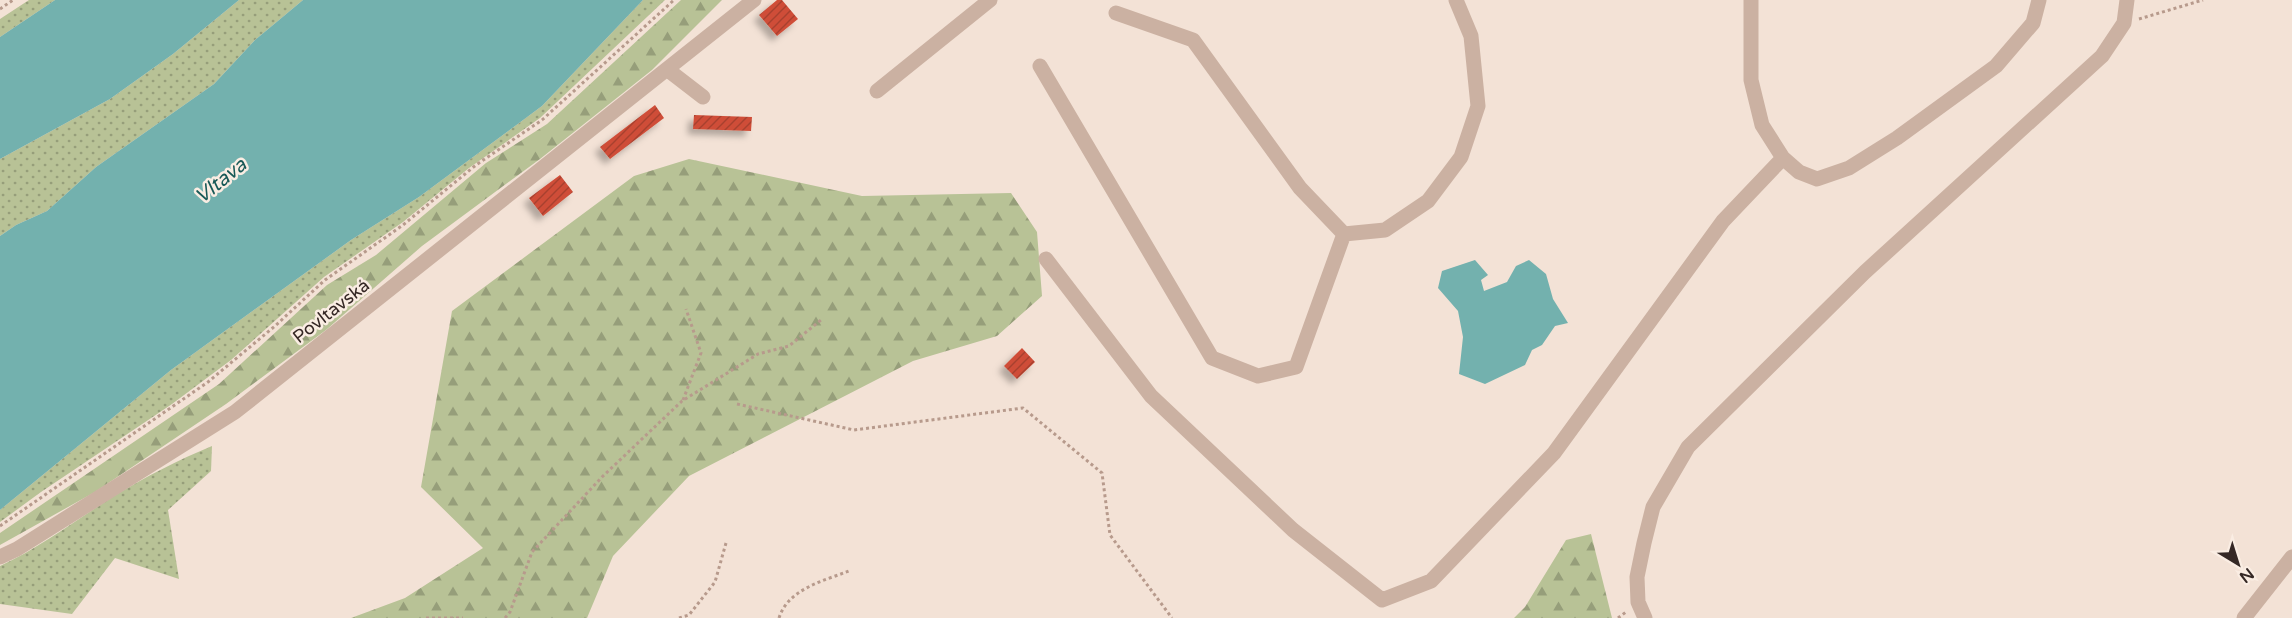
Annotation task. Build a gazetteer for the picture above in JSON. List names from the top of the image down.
{
  "streets": {
    "street": ["Povltavská"]
  },
  "water": ["Vltava"],
  "north": "bottom right"
}
